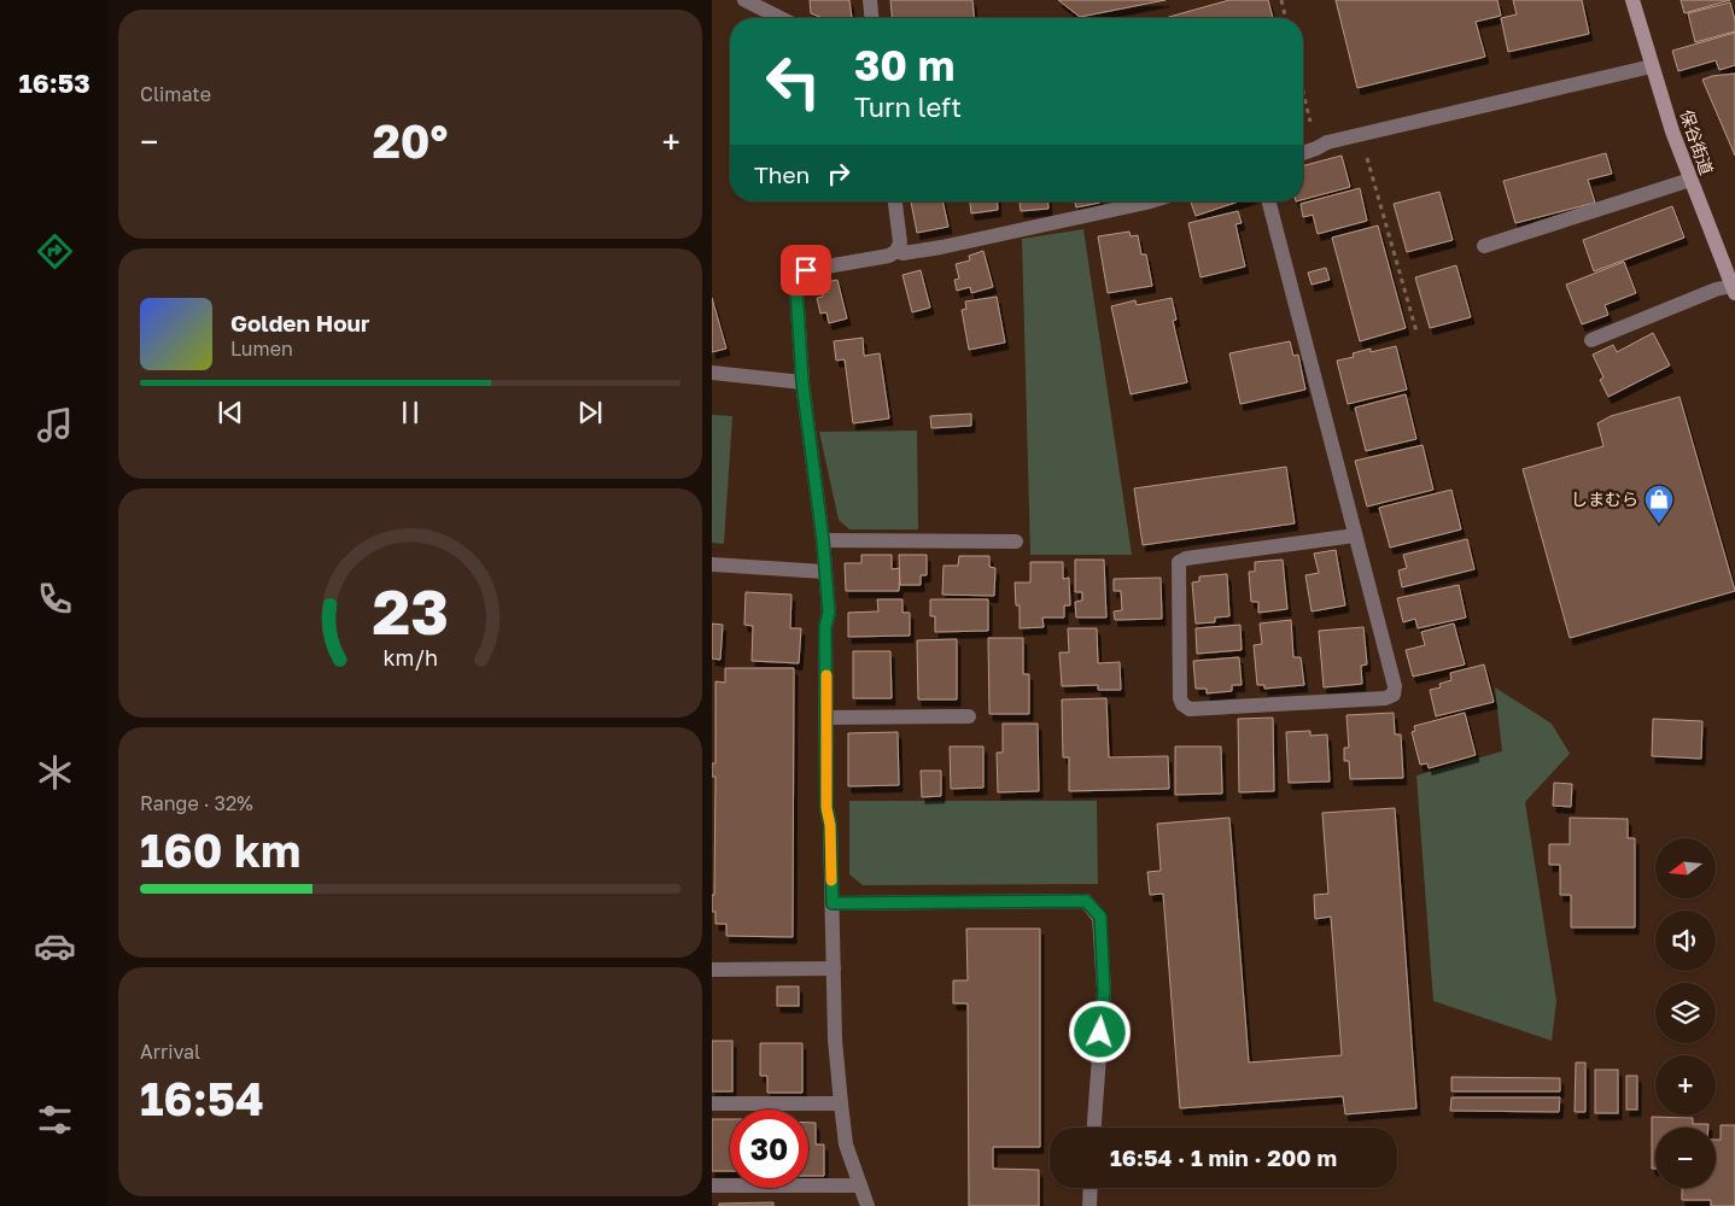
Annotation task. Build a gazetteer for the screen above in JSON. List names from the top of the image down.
{
  "streets": {
    "main road": ["保谷街道"]
  },
  "places": {
    "shop": ["しまむら"]
  },
  "north": "left",
  "page": {
    "tabs": "16:53",
    "tile": [
      "Climate",
      ["Range · 32%", "160 km"],
      ["Arrival", "16:54"]
    ],
    "turn": ["30 m", "Turn left"],
    "heat": ["−", "20°", "+"],
    "then": "Then",
    "song": ["Golden Hour", "Lumen"],
    "map_buttons": ["+", "−"],
    "limit": "30",
    "trip": "16:54 · 1 min · 200 m",
    "gauge": ["23", "km/h"]
  }
}
